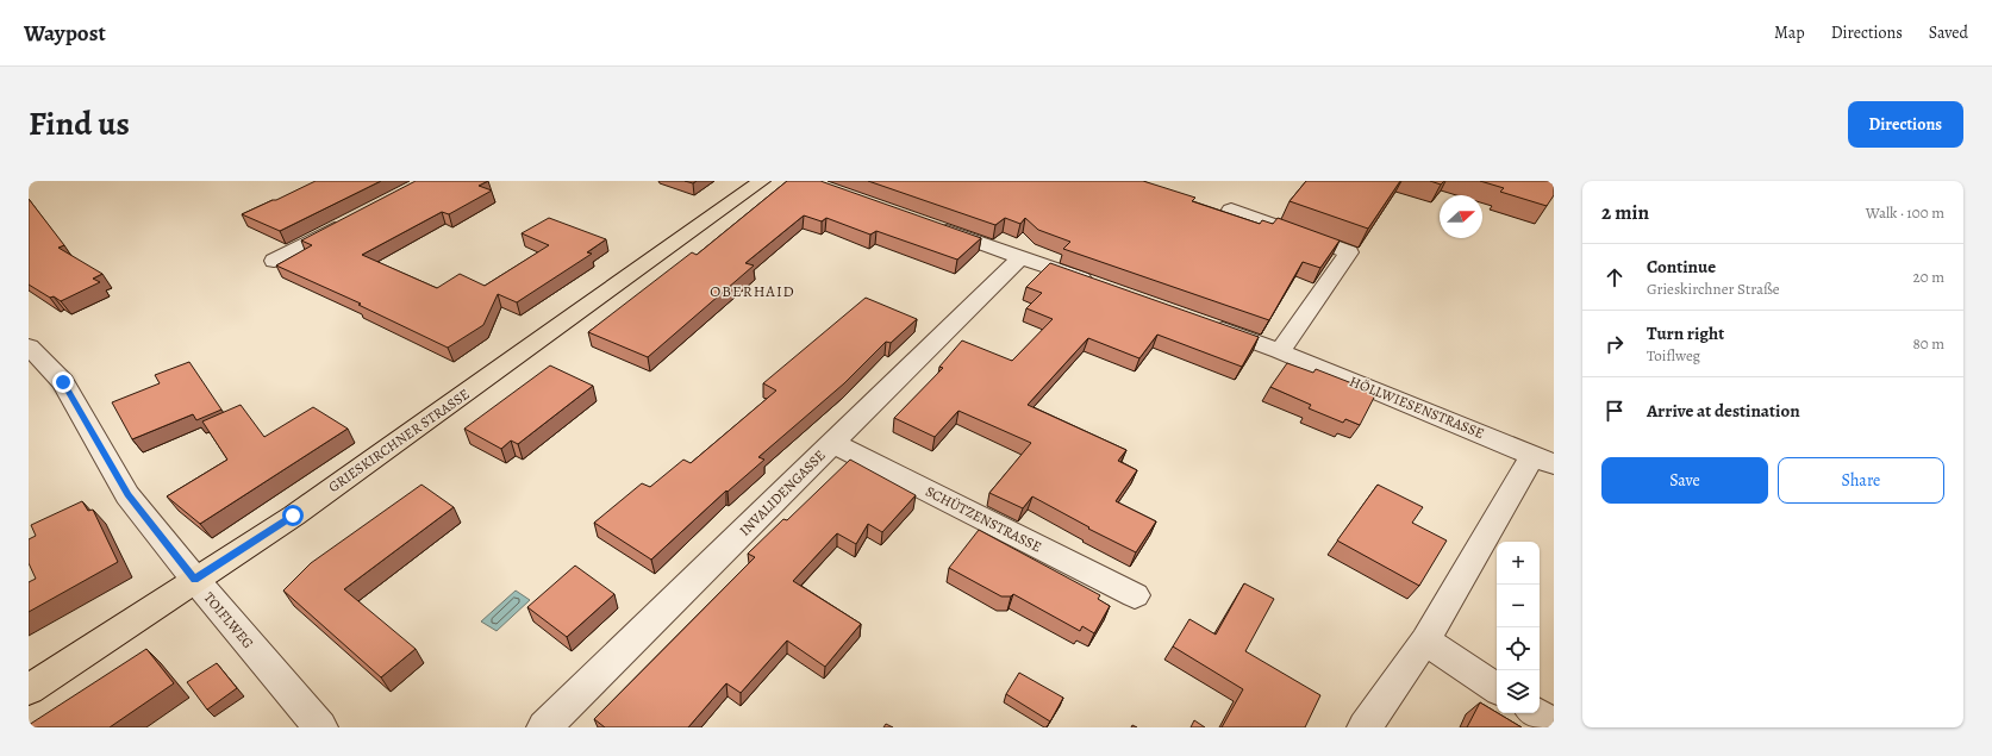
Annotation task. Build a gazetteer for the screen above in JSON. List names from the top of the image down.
{
  "streets": {
    "main road": ["GRIESKIRCHNER STRASSE"],
    "street": [
      "HÖLLWIESENSTRASSE",
      "INVALIDENGASSE",
      "SCHÜTZENSTRASSE",
      "TOIFLWEG"
    ]
  },
  "crossings": [
    ["GRIESKIRCHNER STRASSE", "TOIFLWEG"],
    ["INVALIDENGASSE", "SCHÜTZENSTRASSE"]
  ],
  "districts": ["OBERHAID"],
  "north": "right",
  "page": {
    "header": "Waypost",
    "nav": ["Map", "Directions", "Saved"],
    "title": "Find us",
    "buttons": [
      "Directions",
      ["Save", "Share"]
    ],
    "heading": ["2 min", "Walk · 100 m"],
    "list": [
      ["Continue", "Grieskirchner Straße", "20 m"],
      ["Turn right", "Toiflweg", "80 m"],
      "Arrive at destination"
    ],
    "map_buttons": ["+", "−"]
  }
}
